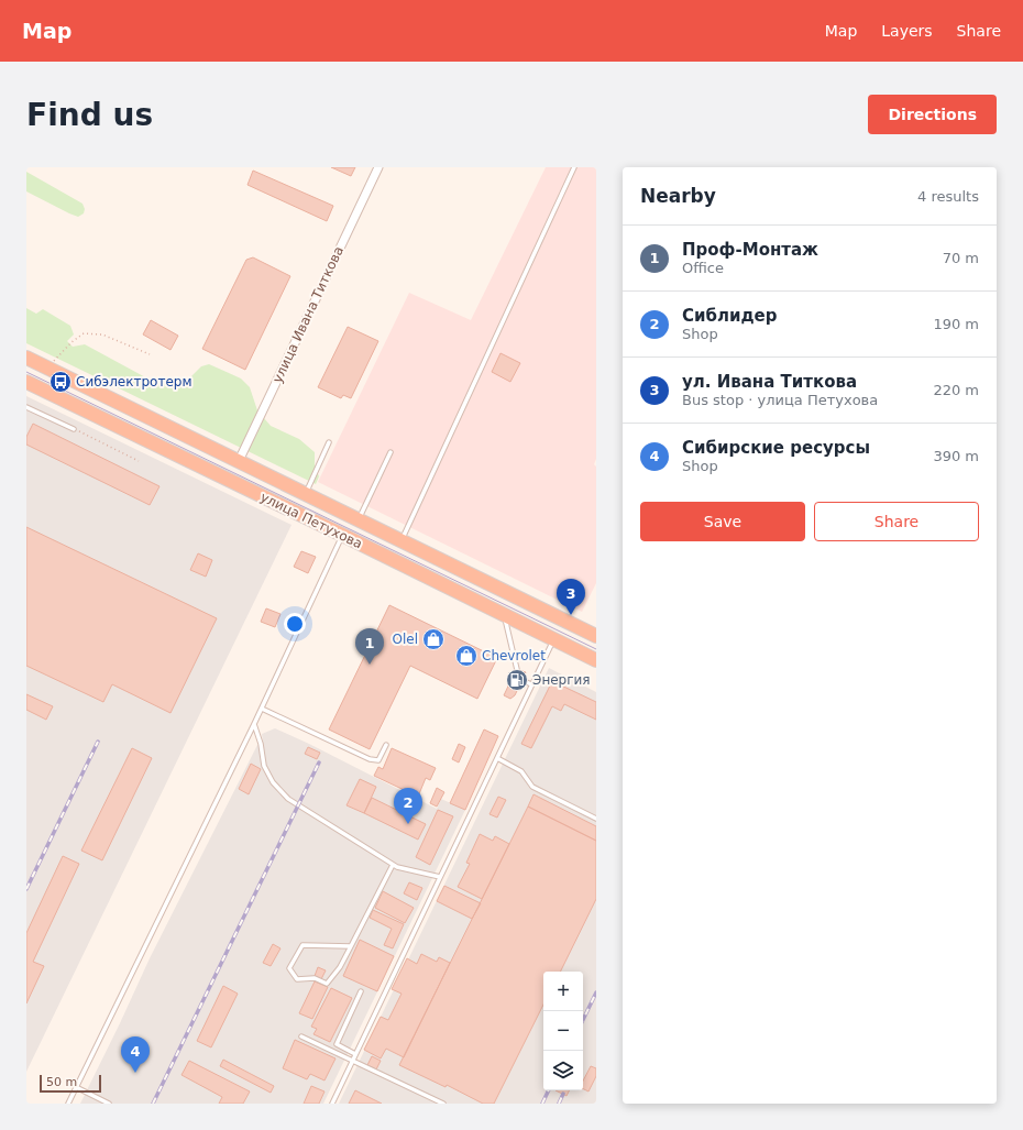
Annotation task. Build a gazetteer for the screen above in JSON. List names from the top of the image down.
{
  "streets": {
    "highway": ["улица Петухова"],
    "street": ["улица Ивана Титкова"]
  },
  "crossings": [
    ["улица Ивана Титкова", "улица Петухова"]
  ],
  "places": {
    "bus stop": ["Сибэлектротерм"],
    "shop": ["Olel", "Chevrolet"],
    "fuel station": ["Энергия"]
  },
  "scale_bar": "50 m",
  "page": {
    "header": "Map",
    "nav": ["Map", "Layers", "Share"],
    "buttons": [
      "Directions",
      ["Save", "Share"]
    ],
    "title": "Find us",
    "heading": ["Nearby", "4 results"],
    "list": [
      {
        "mark": "1",
        "name": "Проф-Монтаж",
        "note": "Office",
        "value": "70 m"
      },
      {
        "mark": "2",
        "name": "Сиблидер",
        "note": "Shop",
        "value": "190 m"
      },
      {
        "mark": "3",
        "name": "ул. Ивана Титкова",
        "note": "Bus stop · улица Петухова",
        "value": "220 m"
      },
      {
        "mark": "4",
        "name": "Сибирские ресурсы",
        "note": "Shop",
        "value": "390 m"
      }
    ],
    "pins": [
      "3",
      "1",
      "2",
      "4"
    ],
    "map_buttons": ["+", "−"],
    "scale": "50 m"
  }
}
